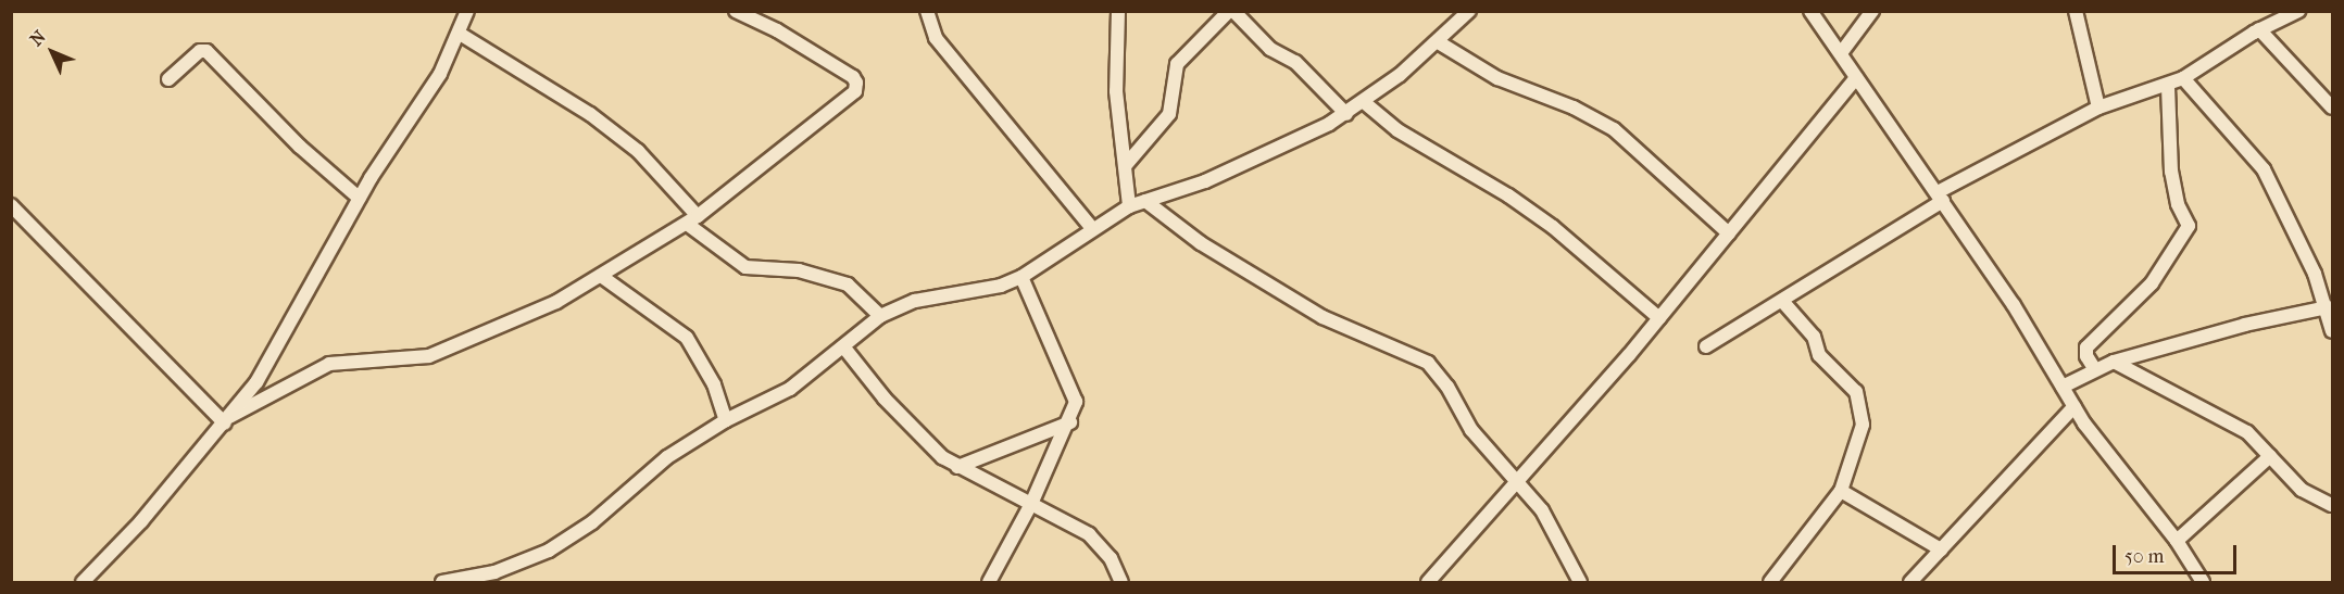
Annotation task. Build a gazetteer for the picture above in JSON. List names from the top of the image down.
{
  "scale_bar": "50 m",
  "north": "top left"
}
